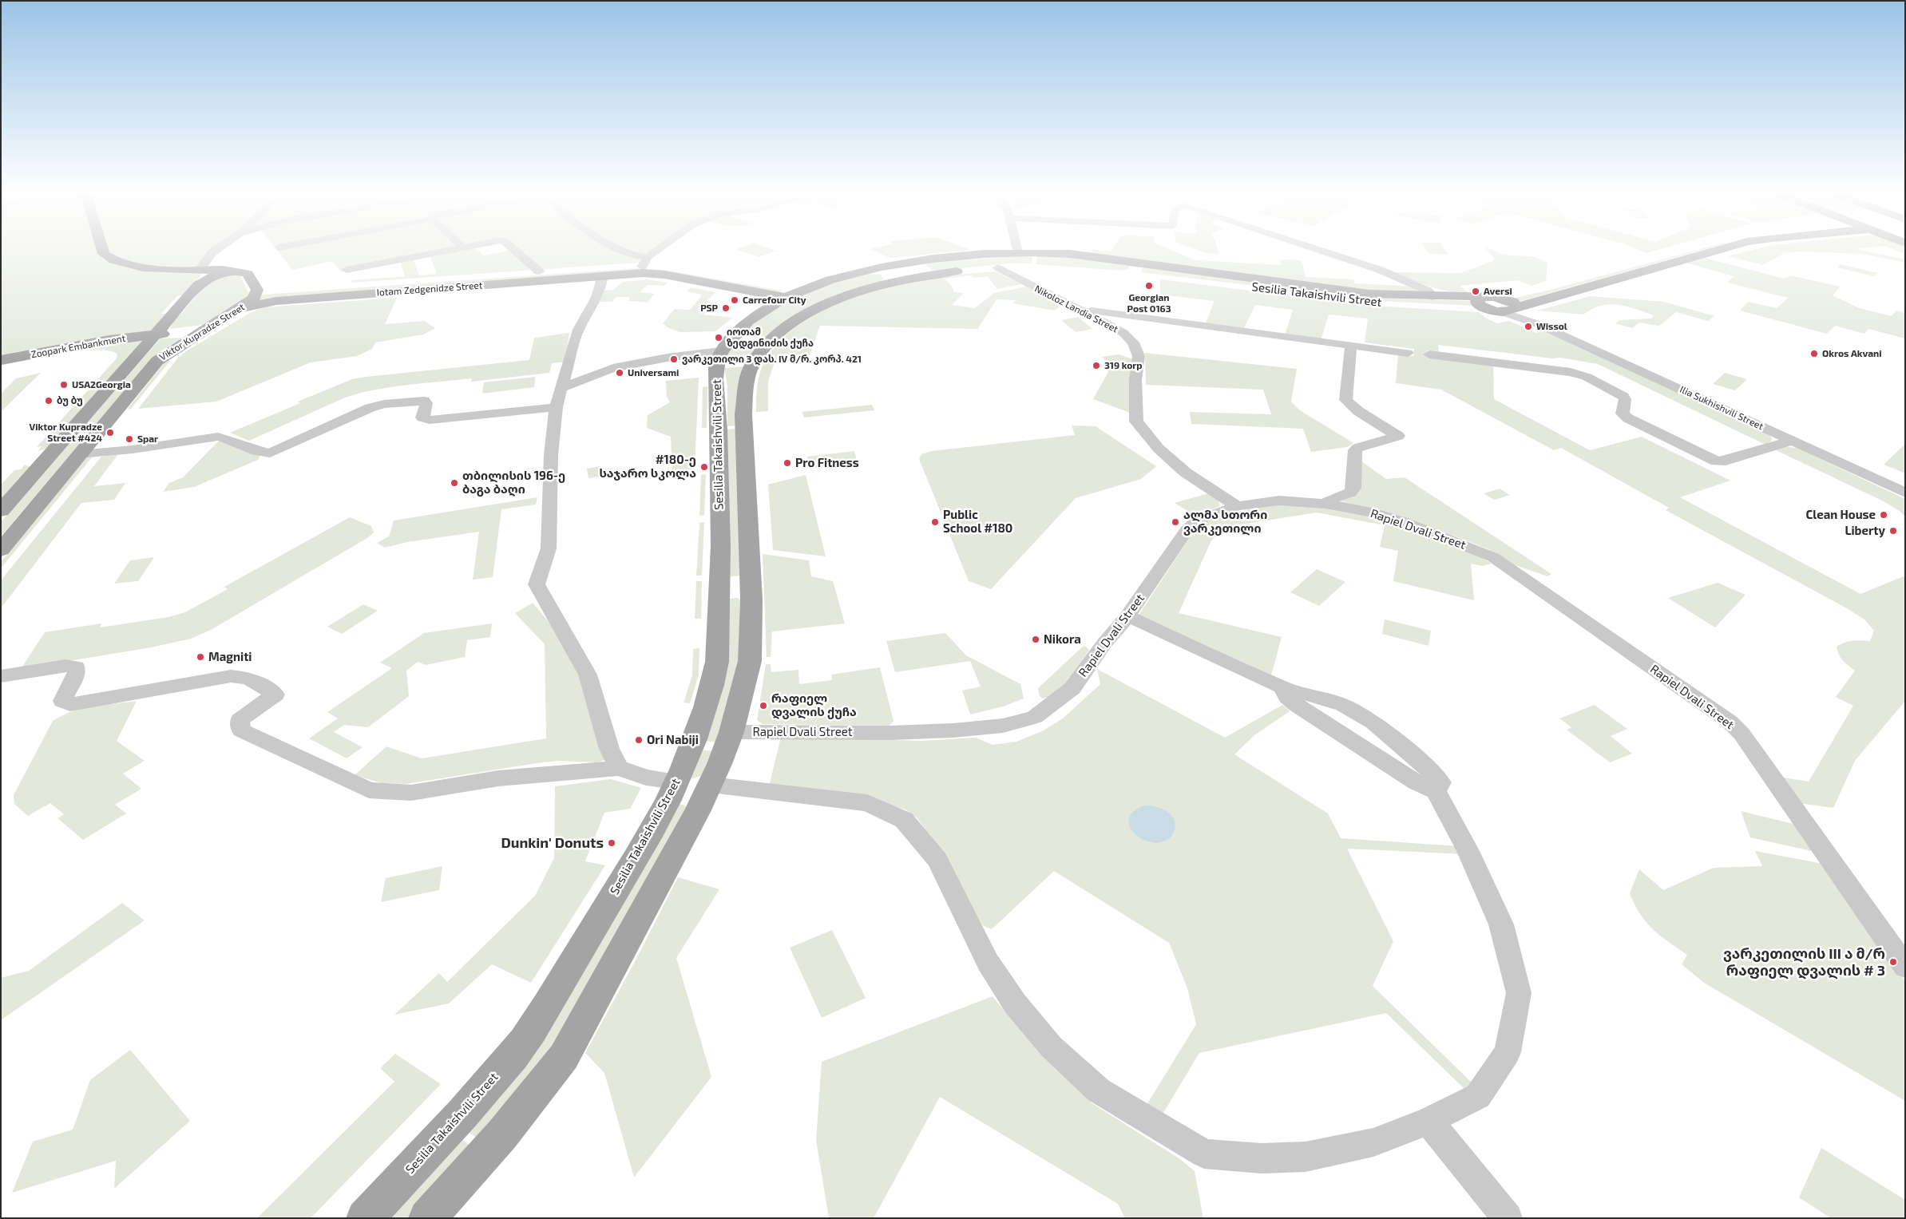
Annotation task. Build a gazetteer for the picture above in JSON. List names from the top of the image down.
{
  "streets": {
    "main road": [
      "Iotam Zedgenidze Street",
      "Sesilia Takaishvili Street",
      "Viktor Kupradze Street",
      "Zoopark Embankment"
    ],
    "street": ["Nikoloz Landia Street", "Ilia Sukhishvili Street", "Rapiel Dvali Street"]
  },
  "crossings": [
    ["Iotam Zedgenidze Street", "Sesilia Takaishvili Street"],
    ["Iotam Zedgenidze Street", "Viktor Kupradze Street"],
    ["Sesilia Takaishvili Street", "Ilia Sukhishvili Street"],
    ["Nikoloz Landia Street", "Rapiel Dvali Street"],
    ["Viktor Kupradze Street", "Zoopark Embankment"]
  ],
  "places": [
    "Georgian Post 0163",
    "Aversi",
    "Carrefour City",
    "PSP",
    "Wissol",
    "იოთამ ზედგინიძის ქუჩა",
    "Okros Akvani",
    "ვარკეთილი 3 დას. IV მ/რ. კორპ. 421",
    "319 korp",
    "Universami",
    "USA2Georgia",
    "ბუ ბუ",
    "Viktor Kupradze Street #424",
    "Spar",
    "Pro Fitness",
    "#180-ე საჯარო სკოლა",
    "თბილისის 196-ე ბაგა ბაღი",
    "Clean House",
    "Public School #180",
    "ალმა სთორი ვარკეთილი",
    "Liberty",
    "Nikora",
    "Magniti",
    "რაფიელ დვალის ქუჩა",
    "Ori Nabiji",
    "Dunkin' Donuts",
    "ვარკეთილის III ა მ/რ რაფიელ დვალის # 3"
  ]
}
